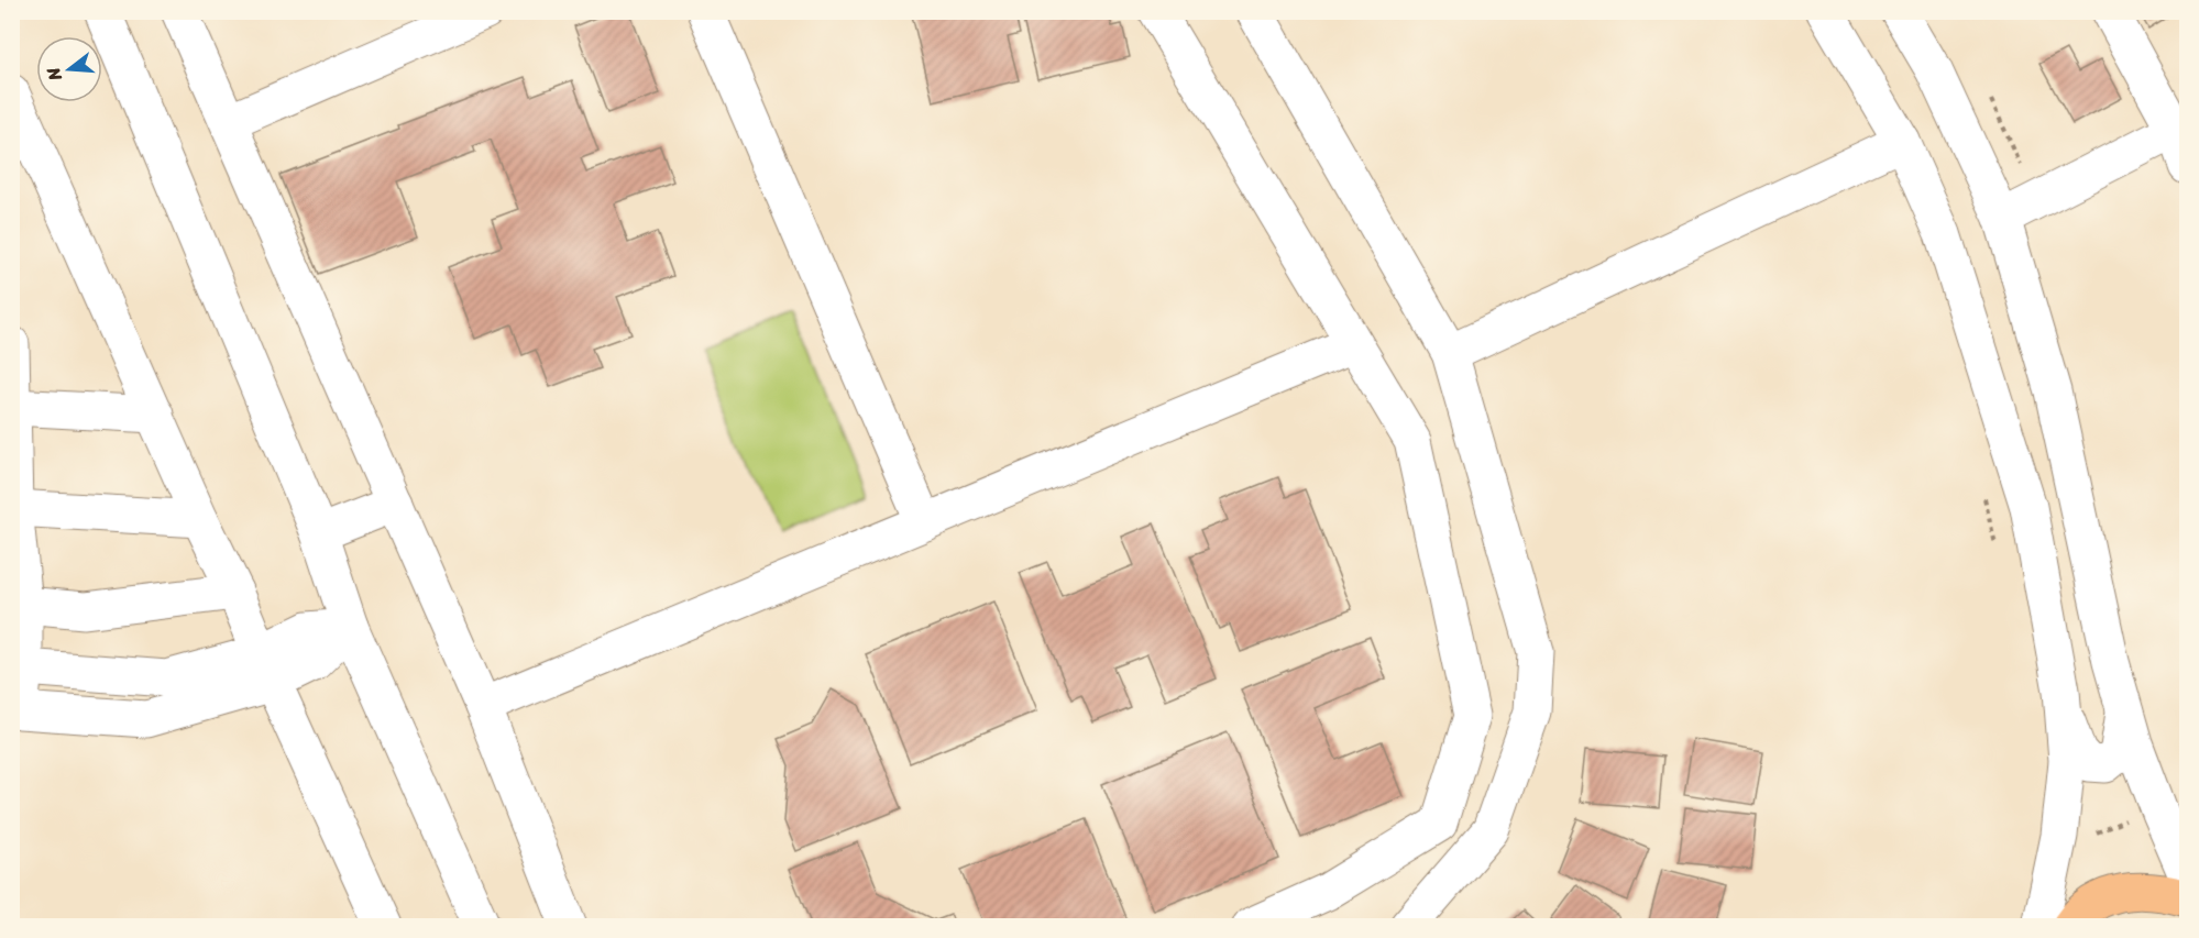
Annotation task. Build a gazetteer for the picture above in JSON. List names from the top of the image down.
{
  "north": "left"
}
